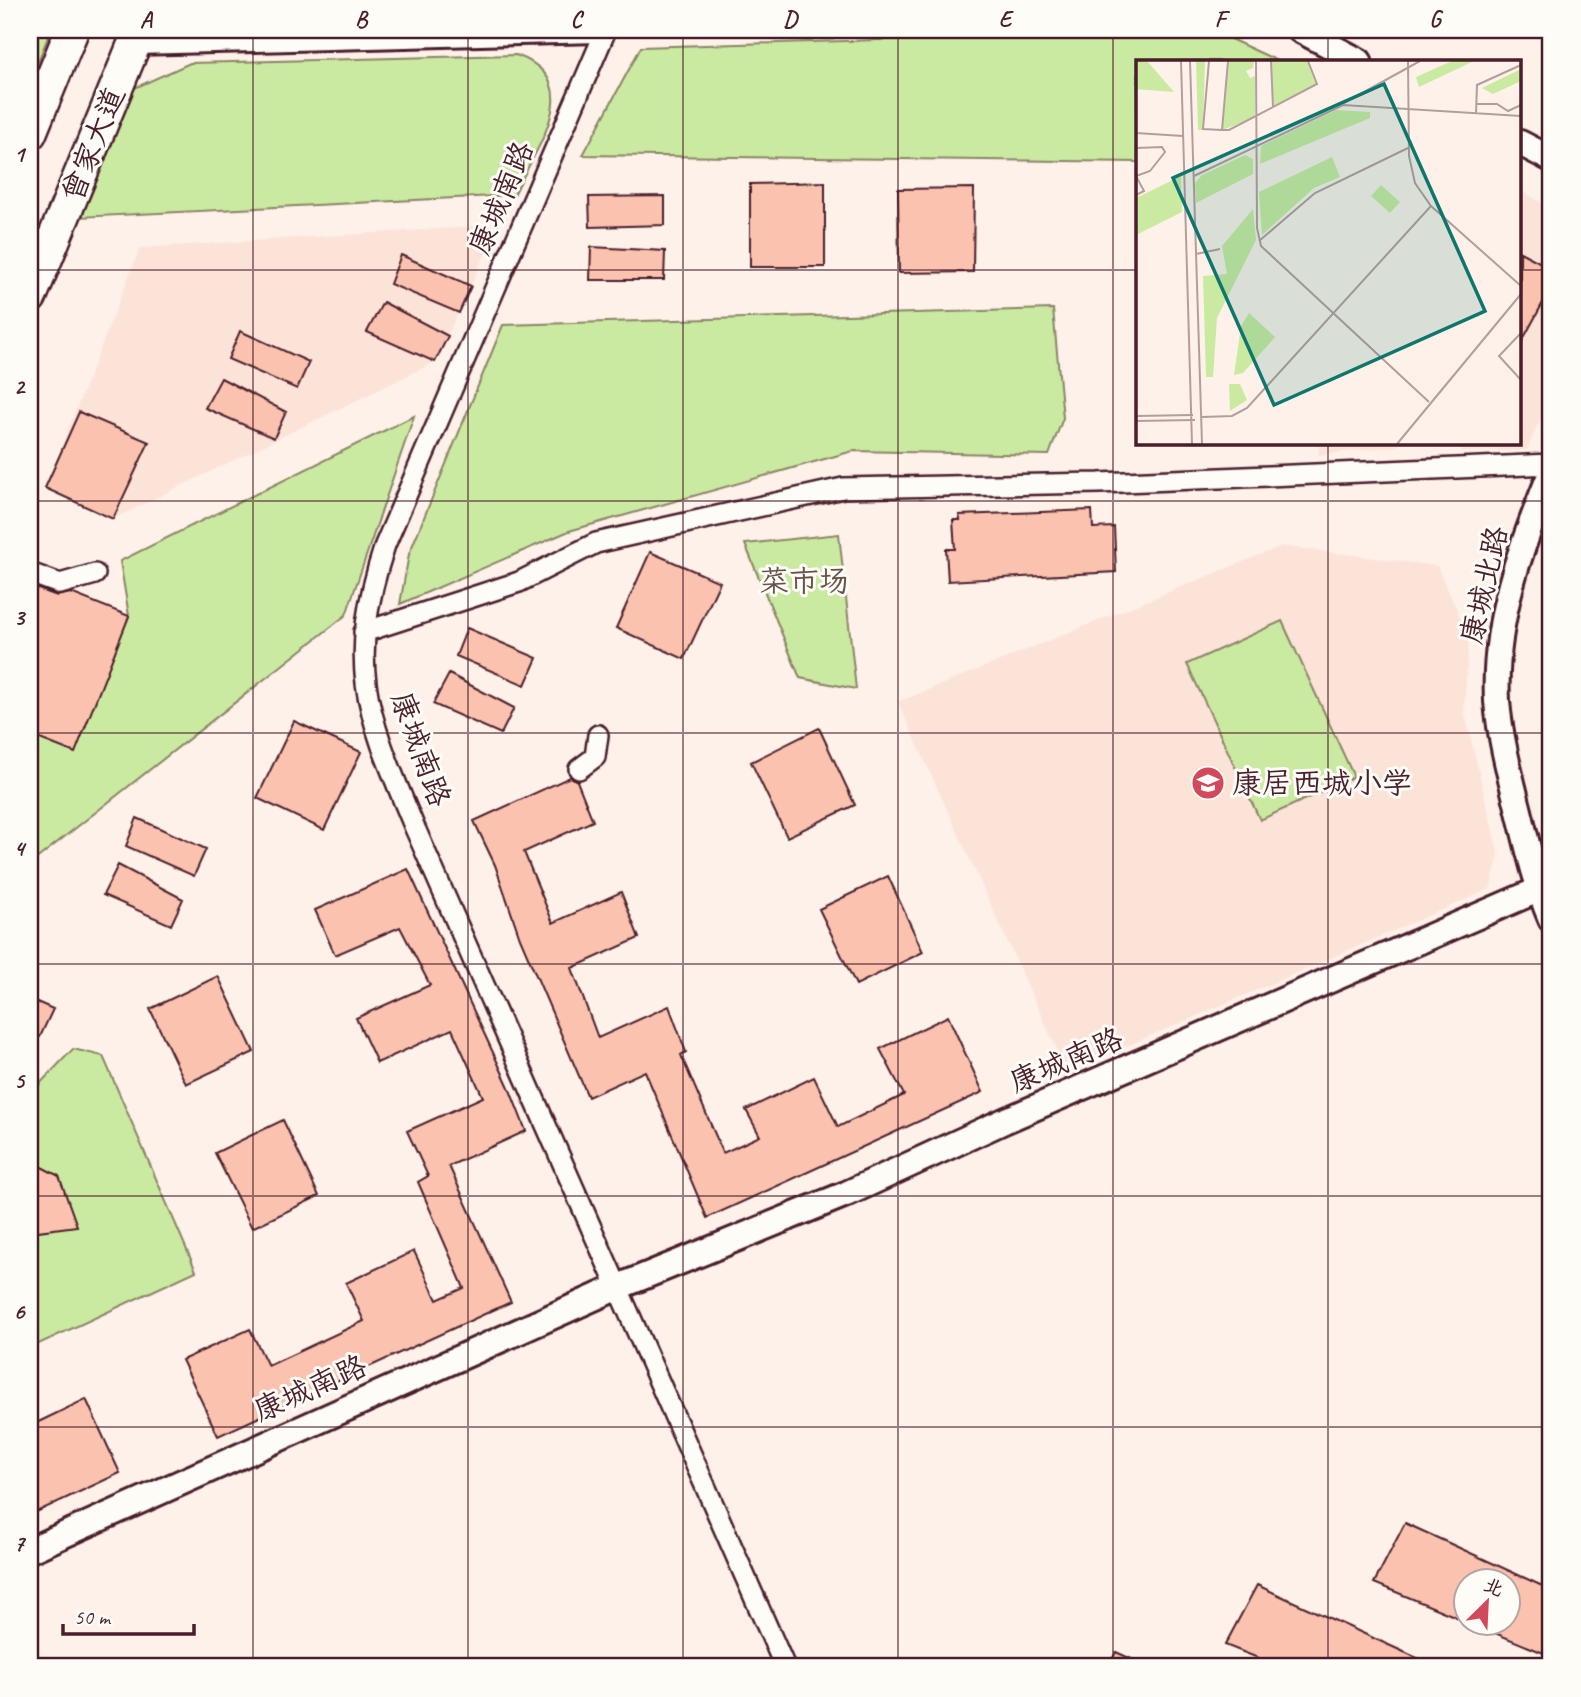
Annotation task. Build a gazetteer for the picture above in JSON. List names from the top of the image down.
{
  "streets": {
    "highway": ["曾家大道"],
    "street": ["康城南路", "康城北路"]
  },
  "crossings": [
    ["康城南路", "康城北路"]
  ],
  "parks": ["菜市场"],
  "places": {
    "school or university": ["康居西城小学"]
  },
  "scale_bar": "50 m",
  "north": "top right",
  "grid": {
    "columns": [
      "A",
      "B",
      "C",
      "D",
      "E",
      "F",
      "G"
    ],
    "rows": [
      "1",
      "2",
      "3",
      "4",
      "5",
      "6",
      "7"
    ]
  }
}
